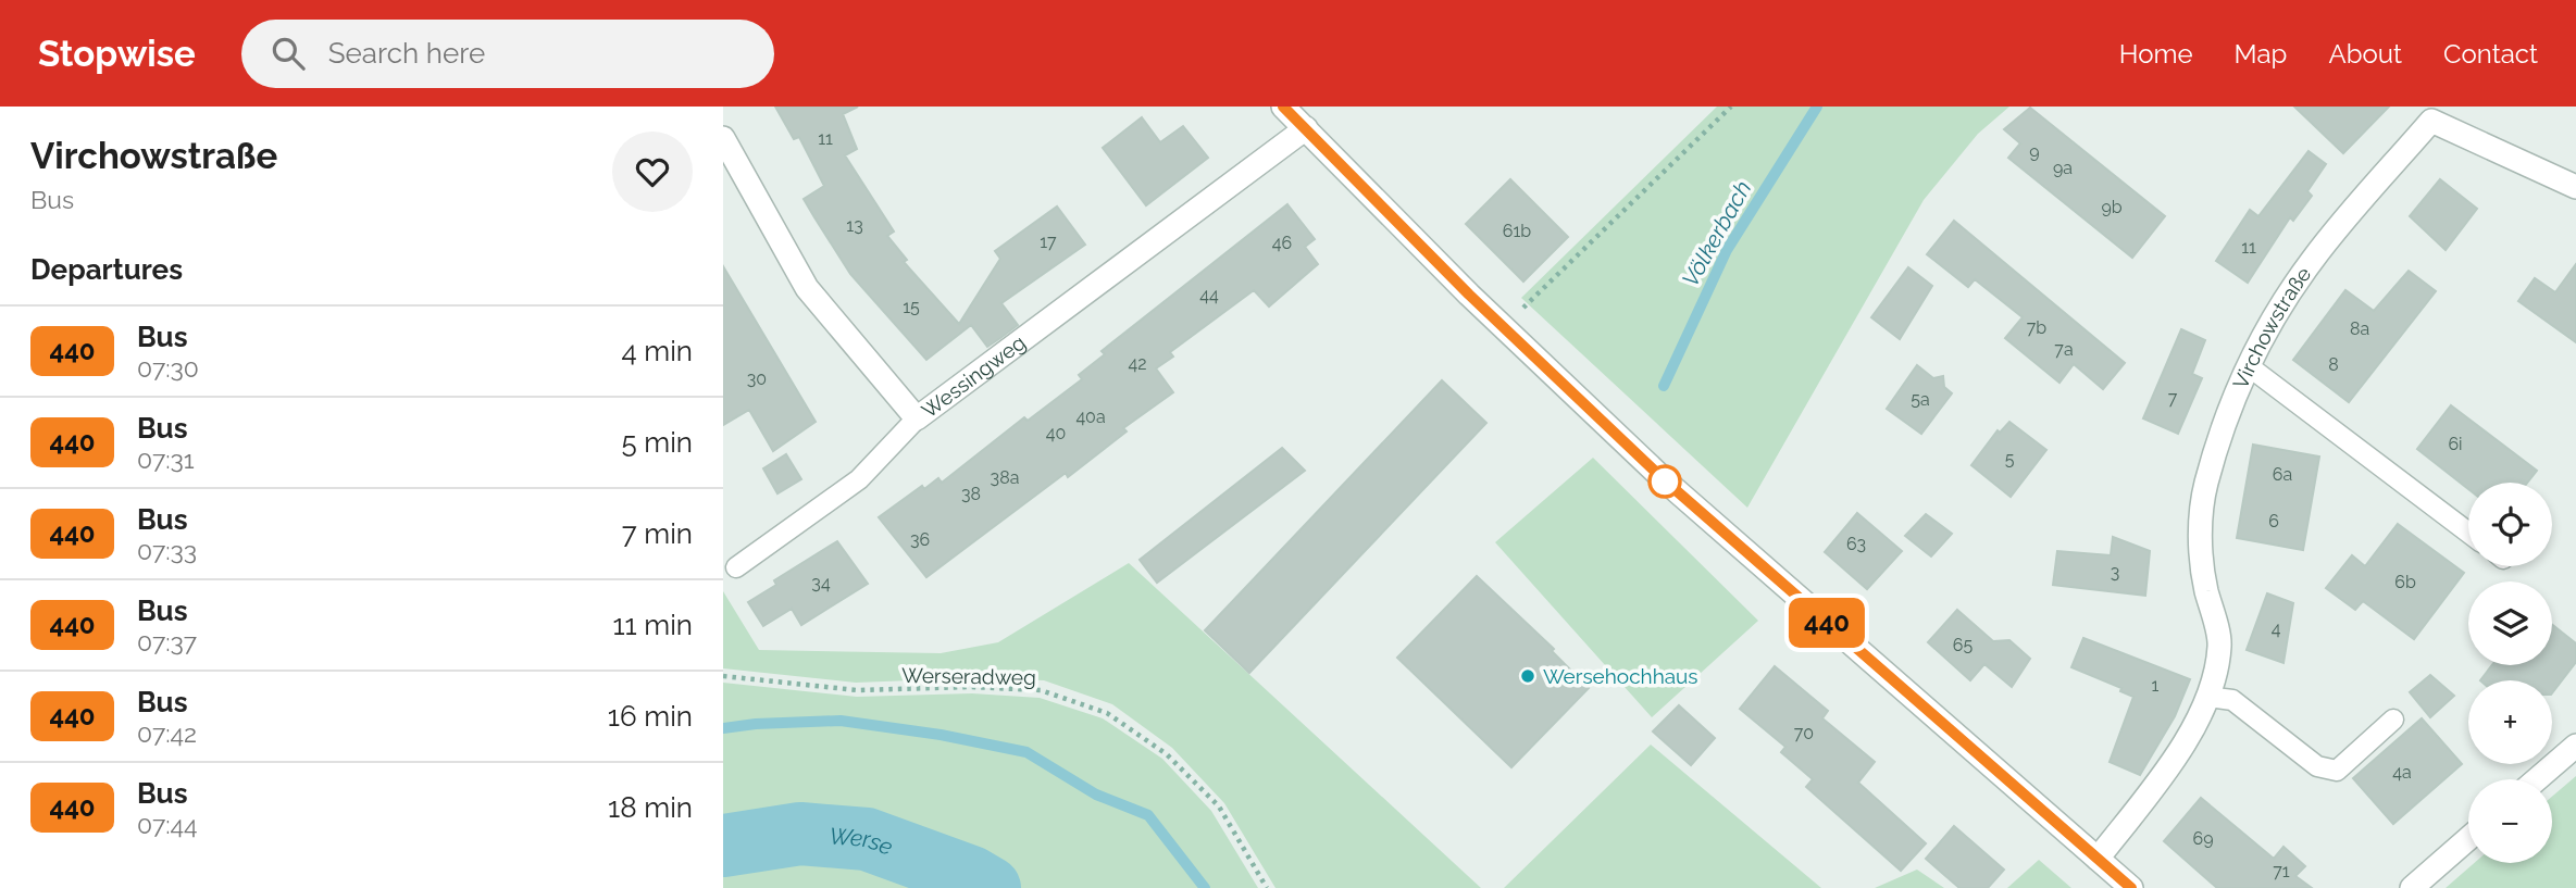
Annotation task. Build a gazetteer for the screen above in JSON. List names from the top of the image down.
{
  "streets": {
    "street": ["Virchowstraße", "Wessingweg"],
    "path": ["Werseradweg"]
  },
  "water": ["Völkerbach", "Werse"],
  "places": ["Wersehochhaus"],
  "lines": ["bus line 440"],
  "house_numbers": [
    "11",
    "9",
    "9a",
    "9b",
    "13",
    "61b",
    "17",
    "46",
    "11",
    "44",
    "15",
    "7b",
    "8a",
    "7a",
    "42",
    "8",
    "30",
    "7",
    "5a",
    "40a",
    "40",
    "6i",
    "5",
    "6a",
    "38a",
    "38",
    "6",
    "36",
    "63",
    "3",
    "6b",
    "34",
    "4",
    "65",
    "1",
    "70",
    "4a",
    "69",
    "71"
  ],
  "page": {
    "header": "Stopwise",
    "search": "Search here",
    "nav": [
      "Home",
      "Map",
      "About",
      "Contact"
    ],
    "heading": [
      ["Virchowstraße", "Bus"],
      "Departures"
    ],
    "on_map": "440",
    "list": [
      {
        "mark": "440",
        "name": "Bus",
        "note": "07:30",
        "value": "4 min"
      },
      {
        "mark": "440",
        "name": "Bus",
        "note": "07:31",
        "value": "5 min"
      },
      {
        "mark": "440",
        "name": "Bus",
        "note": "07:33",
        "value": "7 min"
      },
      {
        "mark": "440",
        "name": "Bus",
        "note": "07:37",
        "value": "11 min"
      },
      {
        "mark": "440",
        "name": "Bus",
        "note": "07:42",
        "value": "16 min"
      },
      {
        "mark": "440",
        "name": "Bus",
        "note": "07:44",
        "value": "18 min"
      }
    ],
    "map_buttons": ["+", "−"]
  }
}
